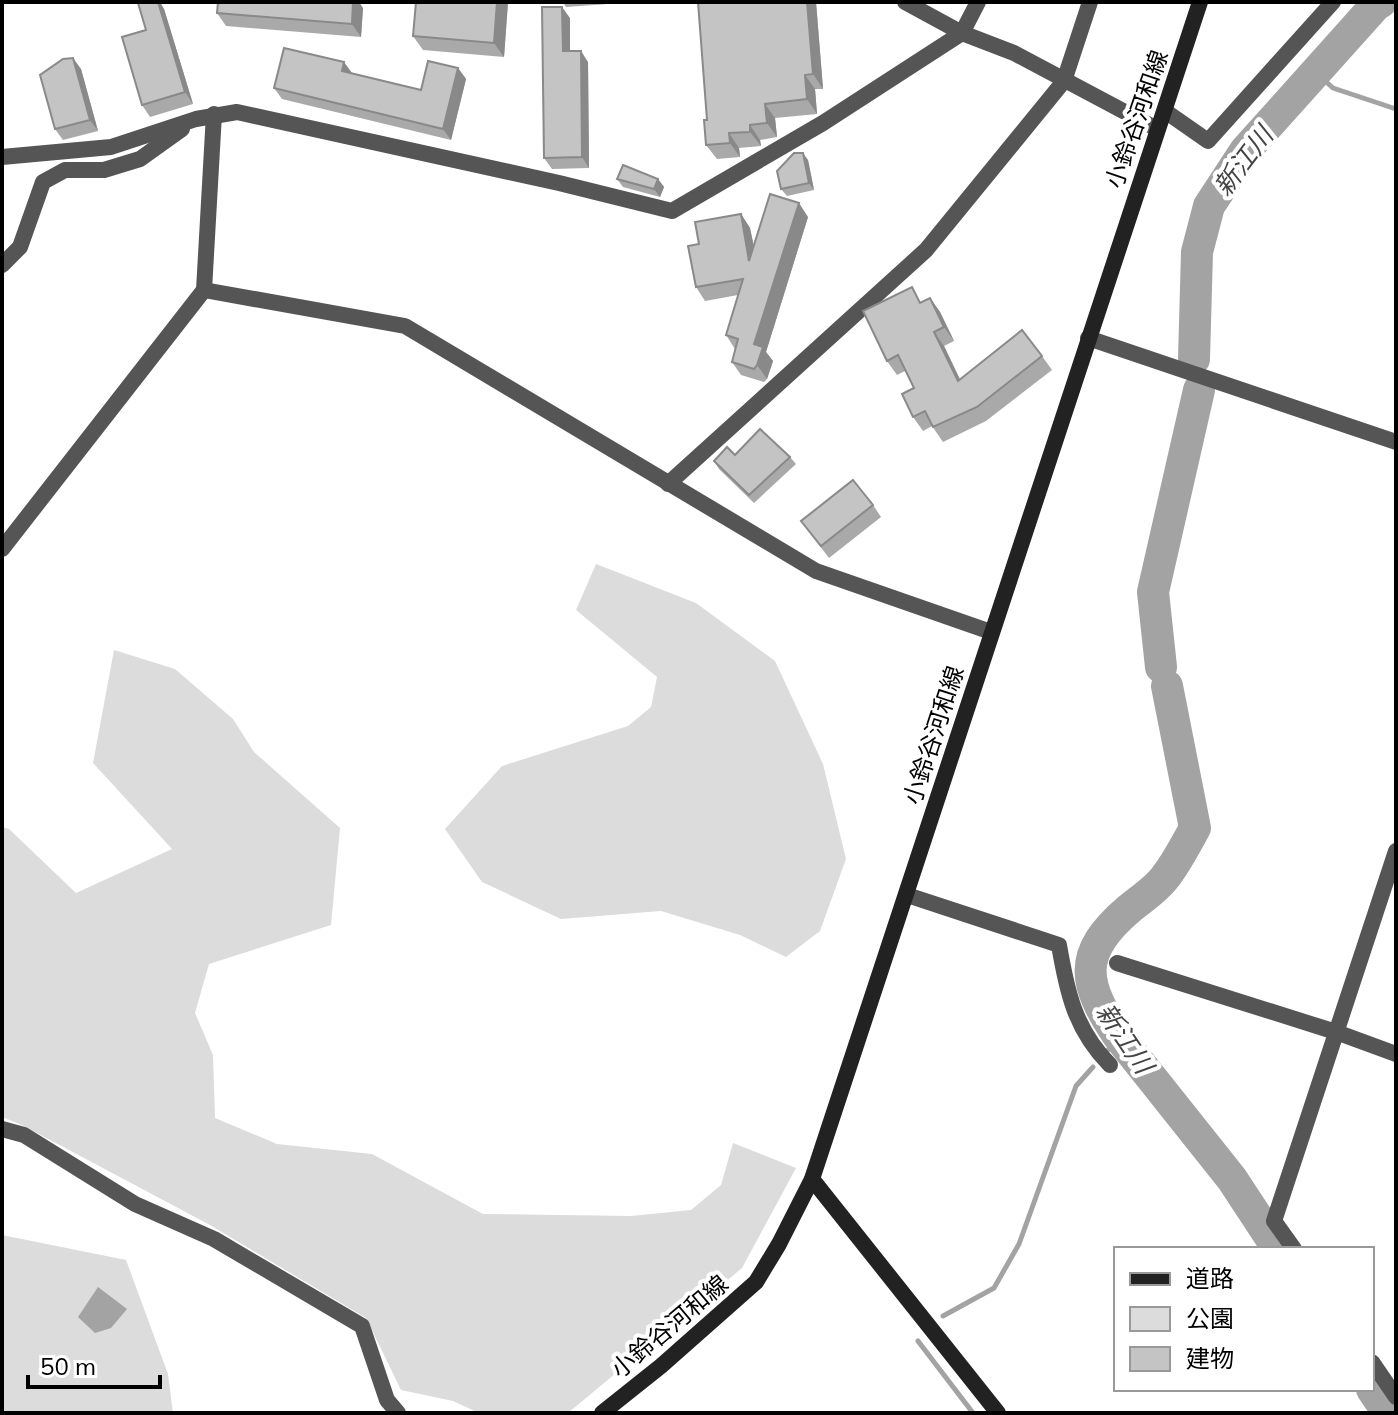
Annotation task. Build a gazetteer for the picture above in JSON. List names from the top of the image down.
{
  "streets": {
    "main road": ["小鈴谷河和線"]
  },
  "water": ["新江川"],
  "legend": ["道路", "公園", "建物"],
  "scale_bar": "50 m"
}
